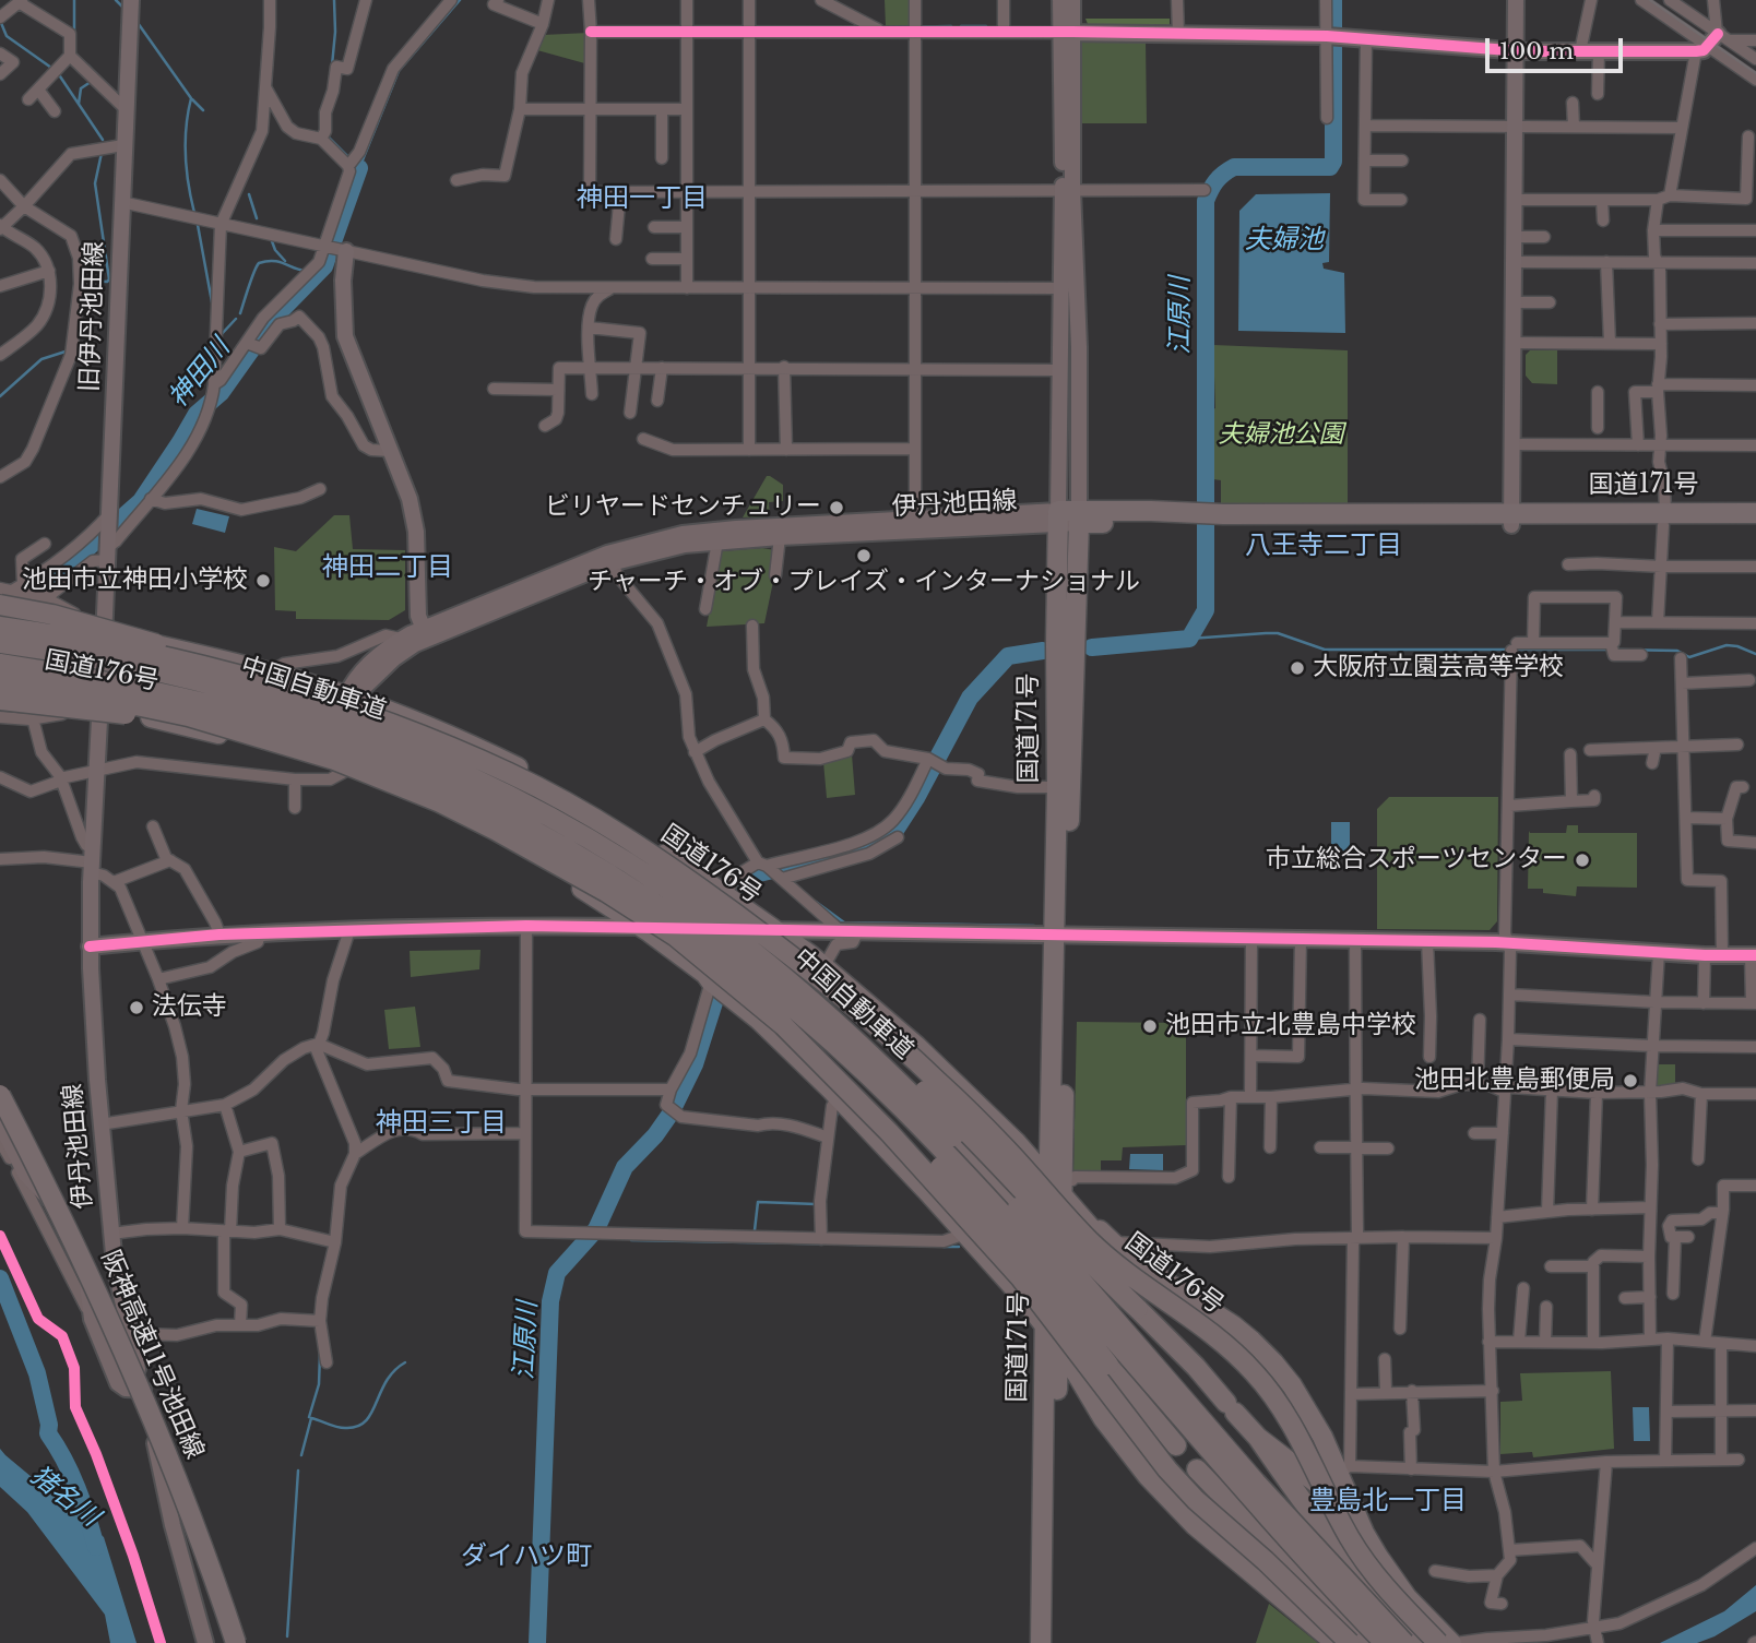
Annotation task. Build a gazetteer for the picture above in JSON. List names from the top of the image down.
{
  "streets": {
    "highway": [
      "国道171号",
      "国道176号",
      "中国自動車道",
      "阪神高速11号池田線"
    ],
    "street": ["旧伊丹池田線", "伊丹池田線"]
  },
  "crossings": [
    ["旧伊丹池田線", "伊丹池田線"],
    ["国道171号", "伊丹池田線"],
    ["伊丹池田線", "国道176号"]
  ],
  "districts": [
    "神田一丁目",
    "八王寺二丁目",
    "神田二丁目",
    "神田三丁目",
    "豊島北一丁目",
    "ダイハツ町"
  ],
  "water": [
    "夫婦池",
    "江原川",
    "神田川",
    "猪名川"
  ],
  "parks": ["夫婦池公園"],
  "places": [
    "ビリヤードセンチュリー",
    "チャーチ・オブ・プレイズ・インターナショナル",
    "池田市立神田小学校",
    "大阪府立園芸高等学校",
    "市立総合スポーツセンター",
    "法伝寺",
    "池田市立北豊島中学校",
    "池田北豊島郵便局"
  ],
  "scale_bar": "100 m"
}
